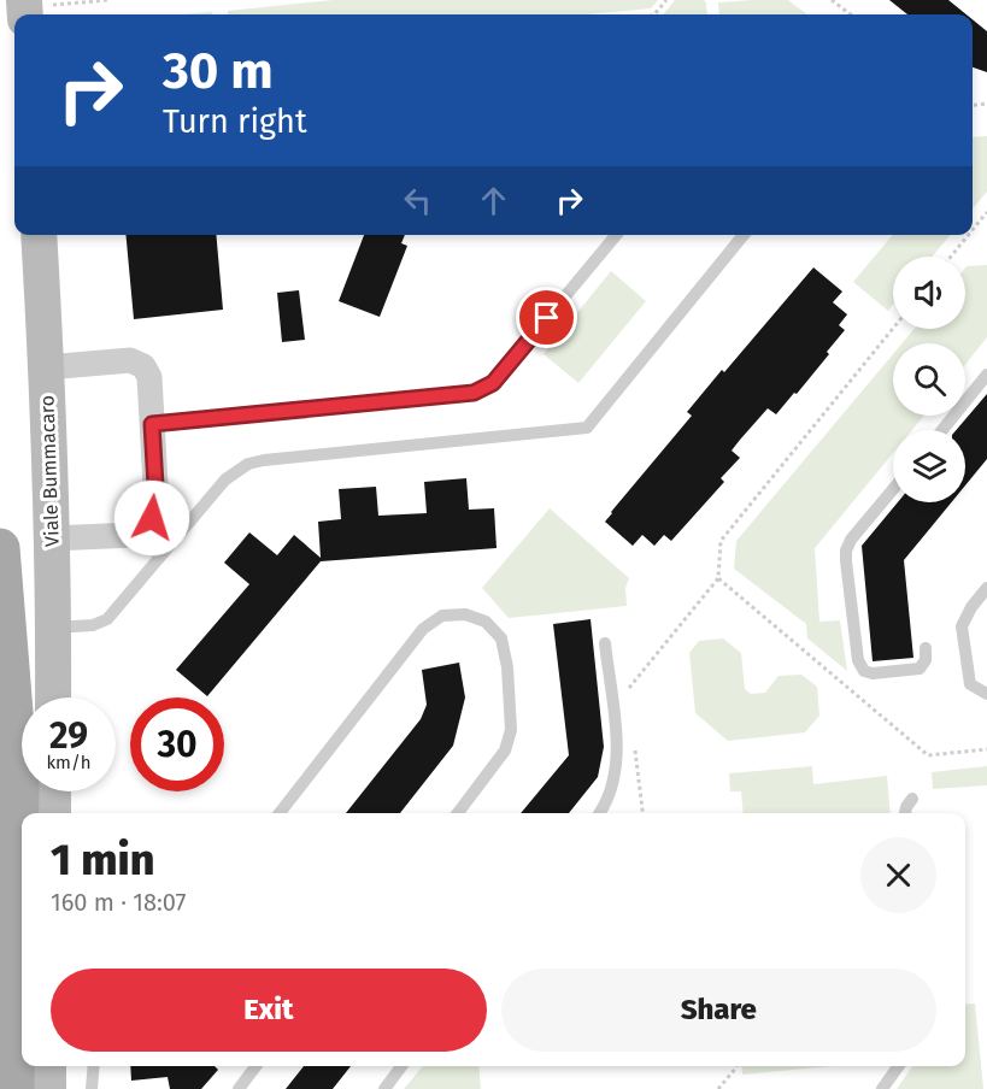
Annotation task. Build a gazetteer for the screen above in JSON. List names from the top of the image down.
{
  "streets": {
    "main road": ["Viale Bummacaro"]
  },
  "page": {
    "turn": ["30 m", "Turn right"],
    "speed": "29 km/h",
    "limit": "30",
    "heading": ["1 min", "160 m · 18:07"],
    "buttons": ["Exit", "Share"]
  }
}
